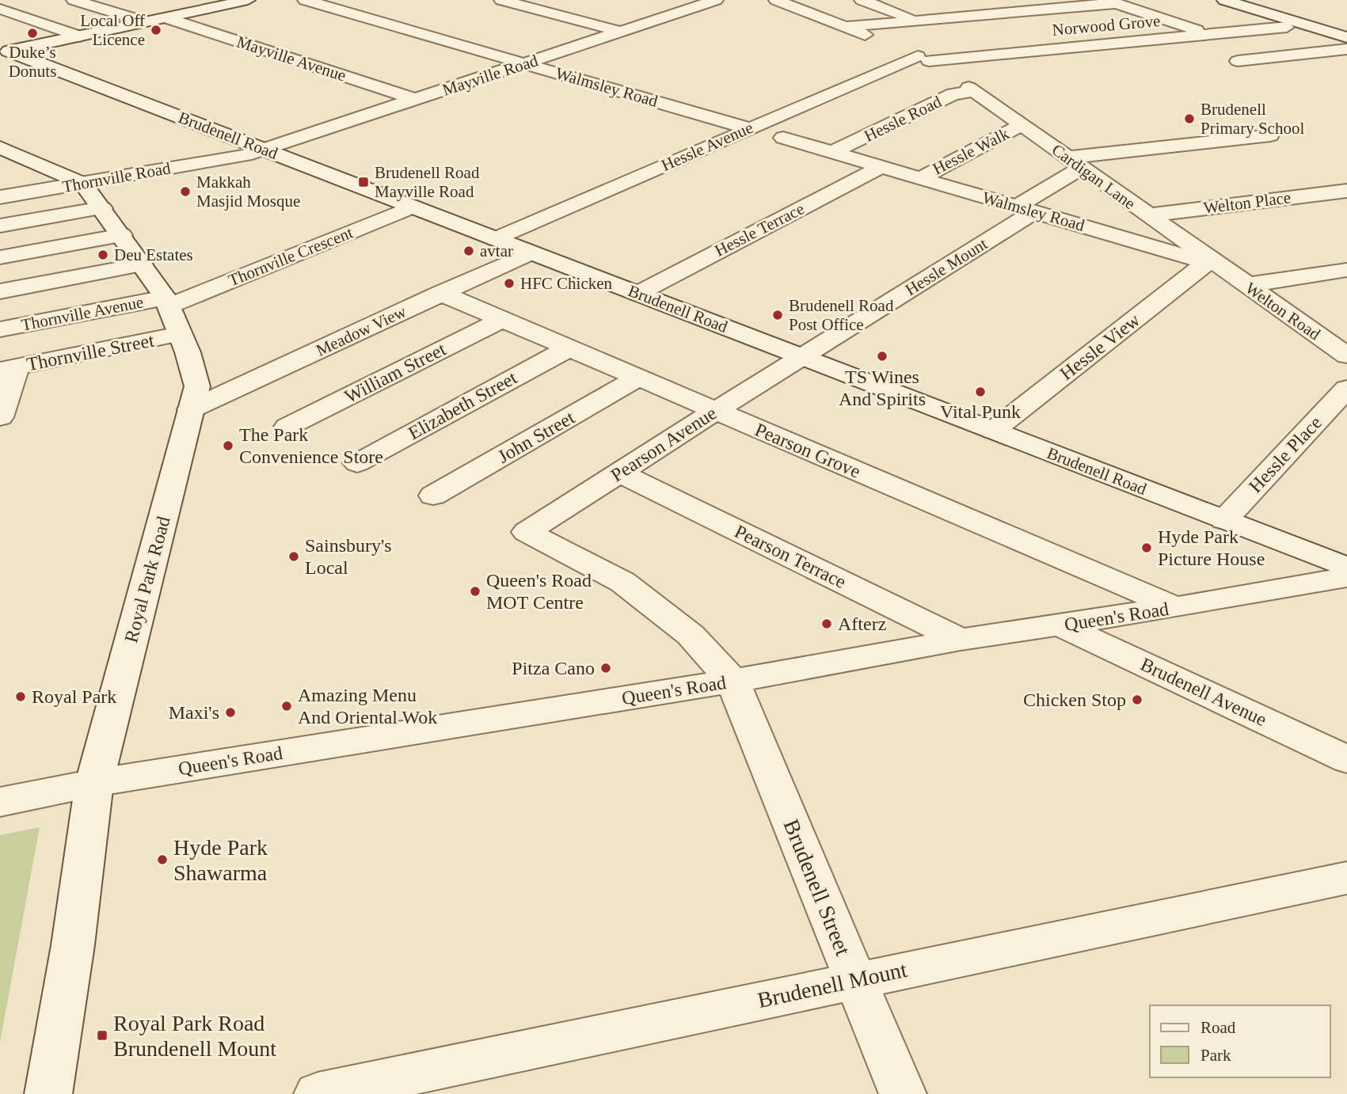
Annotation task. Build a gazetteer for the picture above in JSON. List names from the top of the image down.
{
  "streets": {
    "street": [
      "Norwood Grove",
      "Mayville Avenue",
      "Mayville Road",
      "Walmsley Road",
      "Hessle Road",
      "Brudenell Road",
      "Hessle Avenue",
      "Hessle Walk",
      "Cardigan Lane",
      "Thornville Road",
      "Welton Place",
      "Hessle Terrace",
      "Thornville Crescent",
      "Hessle Mount",
      "Welton Road",
      "Thornville Avenue",
      "Meadow View",
      "Hessle View",
      "Thornville Street",
      "William Street",
      "Elizabeth Street",
      "John Street",
      "Pearson Avenue",
      "Pearson Grove",
      "Hessle Place",
      "Pearson Terrace",
      "Royal Park Road",
      "Queen's Road",
      "Brudenell Avenue",
      "Brudenell Street",
      "Brudenell Mount"
    ]
  },
  "crossings": [
    ["Norwood Grove", "Hessle Avenue"],
    ["Norwood Grove", "Cardigan Lane"],
    ["Mayville Avenue", "Mayville Road"],
    ["Mayville Road", "Walmsley Road"],
    ["Mayville Road", "Brudenell Road"],
    ["Mayville Road", "Thornville Road"],
    ["Walmsley Road", "Hessle Road"],
    ["Walmsley Road", "Hessle Avenue"],
    ["Walmsley Road", "Hessle Walk"],
    ["Walmsley Road", "Cardigan Lane"],
    ["Walmsley Road", "Hessle Terrace"],
    ["Walmsley Road", "Hessle Mount"],
    ["Walmsley Road", "Welton Road"],
    ["Walmsley Road", "Hessle View"],
    ["Hessle Road", "Cardigan Lane"],
    ["Brudenell Road", "Hessle Avenue"],
    ["Brudenell Road", "Thornville Road"],
    ["Brudenell Road", "Hessle Terrace"],
    ["Brudenell Road", "Thornville Crescent"],
    ["Brudenell Road", "Hessle Mount"],
    ["Brudenell Road", "Meadow View"],
    ["Brudenell Road", "Hessle View"],
    ["Brudenell Road", "Pearson Avenue"],
    ["Brudenell Road", "Hessle Place"],
    ["Hessle Avenue", "Cardigan Lane"],
    ["Hessle Walk", "Cardigan Lane"],
    ["Cardigan Lane", "Welton Place"],
    ["Cardigan Lane", "Hessle Mount"],
    ["Cardigan Lane", "Welton Road"],
    ["Cardigan Lane", "Hessle View"],
    ["Thornville Road", "Royal Park Road"],
    ["Thornville Crescent", "Thornville Avenue"],
    ["Thornville Crescent", "Royal Park Road"],
    ["Hessle Mount", "Pearson Avenue"],
    ["Welton Road", "Hessle View"],
    ["Thornville Avenue", "Royal Park Road"],
    ["Meadow View", "Pearson Grove"],
    ["Meadow View", "Royal Park Road"],
    ["Thornville Street", "Royal Park Road"],
    ["William Street", "Pearson Grove"],
    ["Elizabeth Street", "Pearson Grove"],
    ["John Street", "Pearson Grove"],
    ["Pearson Avenue", "Pearson Grove"],
    ["Pearson Avenue", "Pearson Terrace"],
    ["Pearson Avenue", "Brudenell Street"],
    ["Pearson Grove", "Queen's Road"],
    ["Pearson Terrace", "Queen's Road"],
    ["Royal Park Road", "Queen's Road"],
    ["Queen's Road", "Brudenell Avenue"],
    ["Queen's Road", "Brudenell Street"],
    ["Brudenell Street", "Brudenell Mount"]
  ],
  "places": {
    "other": [
      "Local Off Licence",
      "Duke’s Donuts",
      "Brudenell Primary School",
      "Makkah Masjid Mosque",
      "avtar",
      "Deu Estates",
      "HFC Chicken",
      "Brudenell Road Post Office",
      "TS Wines And Spirits",
      "Vital Punk",
      "The Park Convenience Store",
      "Hyde Park Picture House",
      "Sainsbury's Local",
      "Queen's Road MOT Centre",
      "Afterz",
      "Pitza Cano",
      "Royal Park",
      "Chicken Stop",
      "Amazing Menu And Oriental Wok",
      "Maxi's",
      "Hyde Park Shawarma"
    ],
    "transit": ["Brudenell Road Mayville Road", "Royal Park Road Brundenell Mount"]
  },
  "legend": ["Road", "Park"]
}
